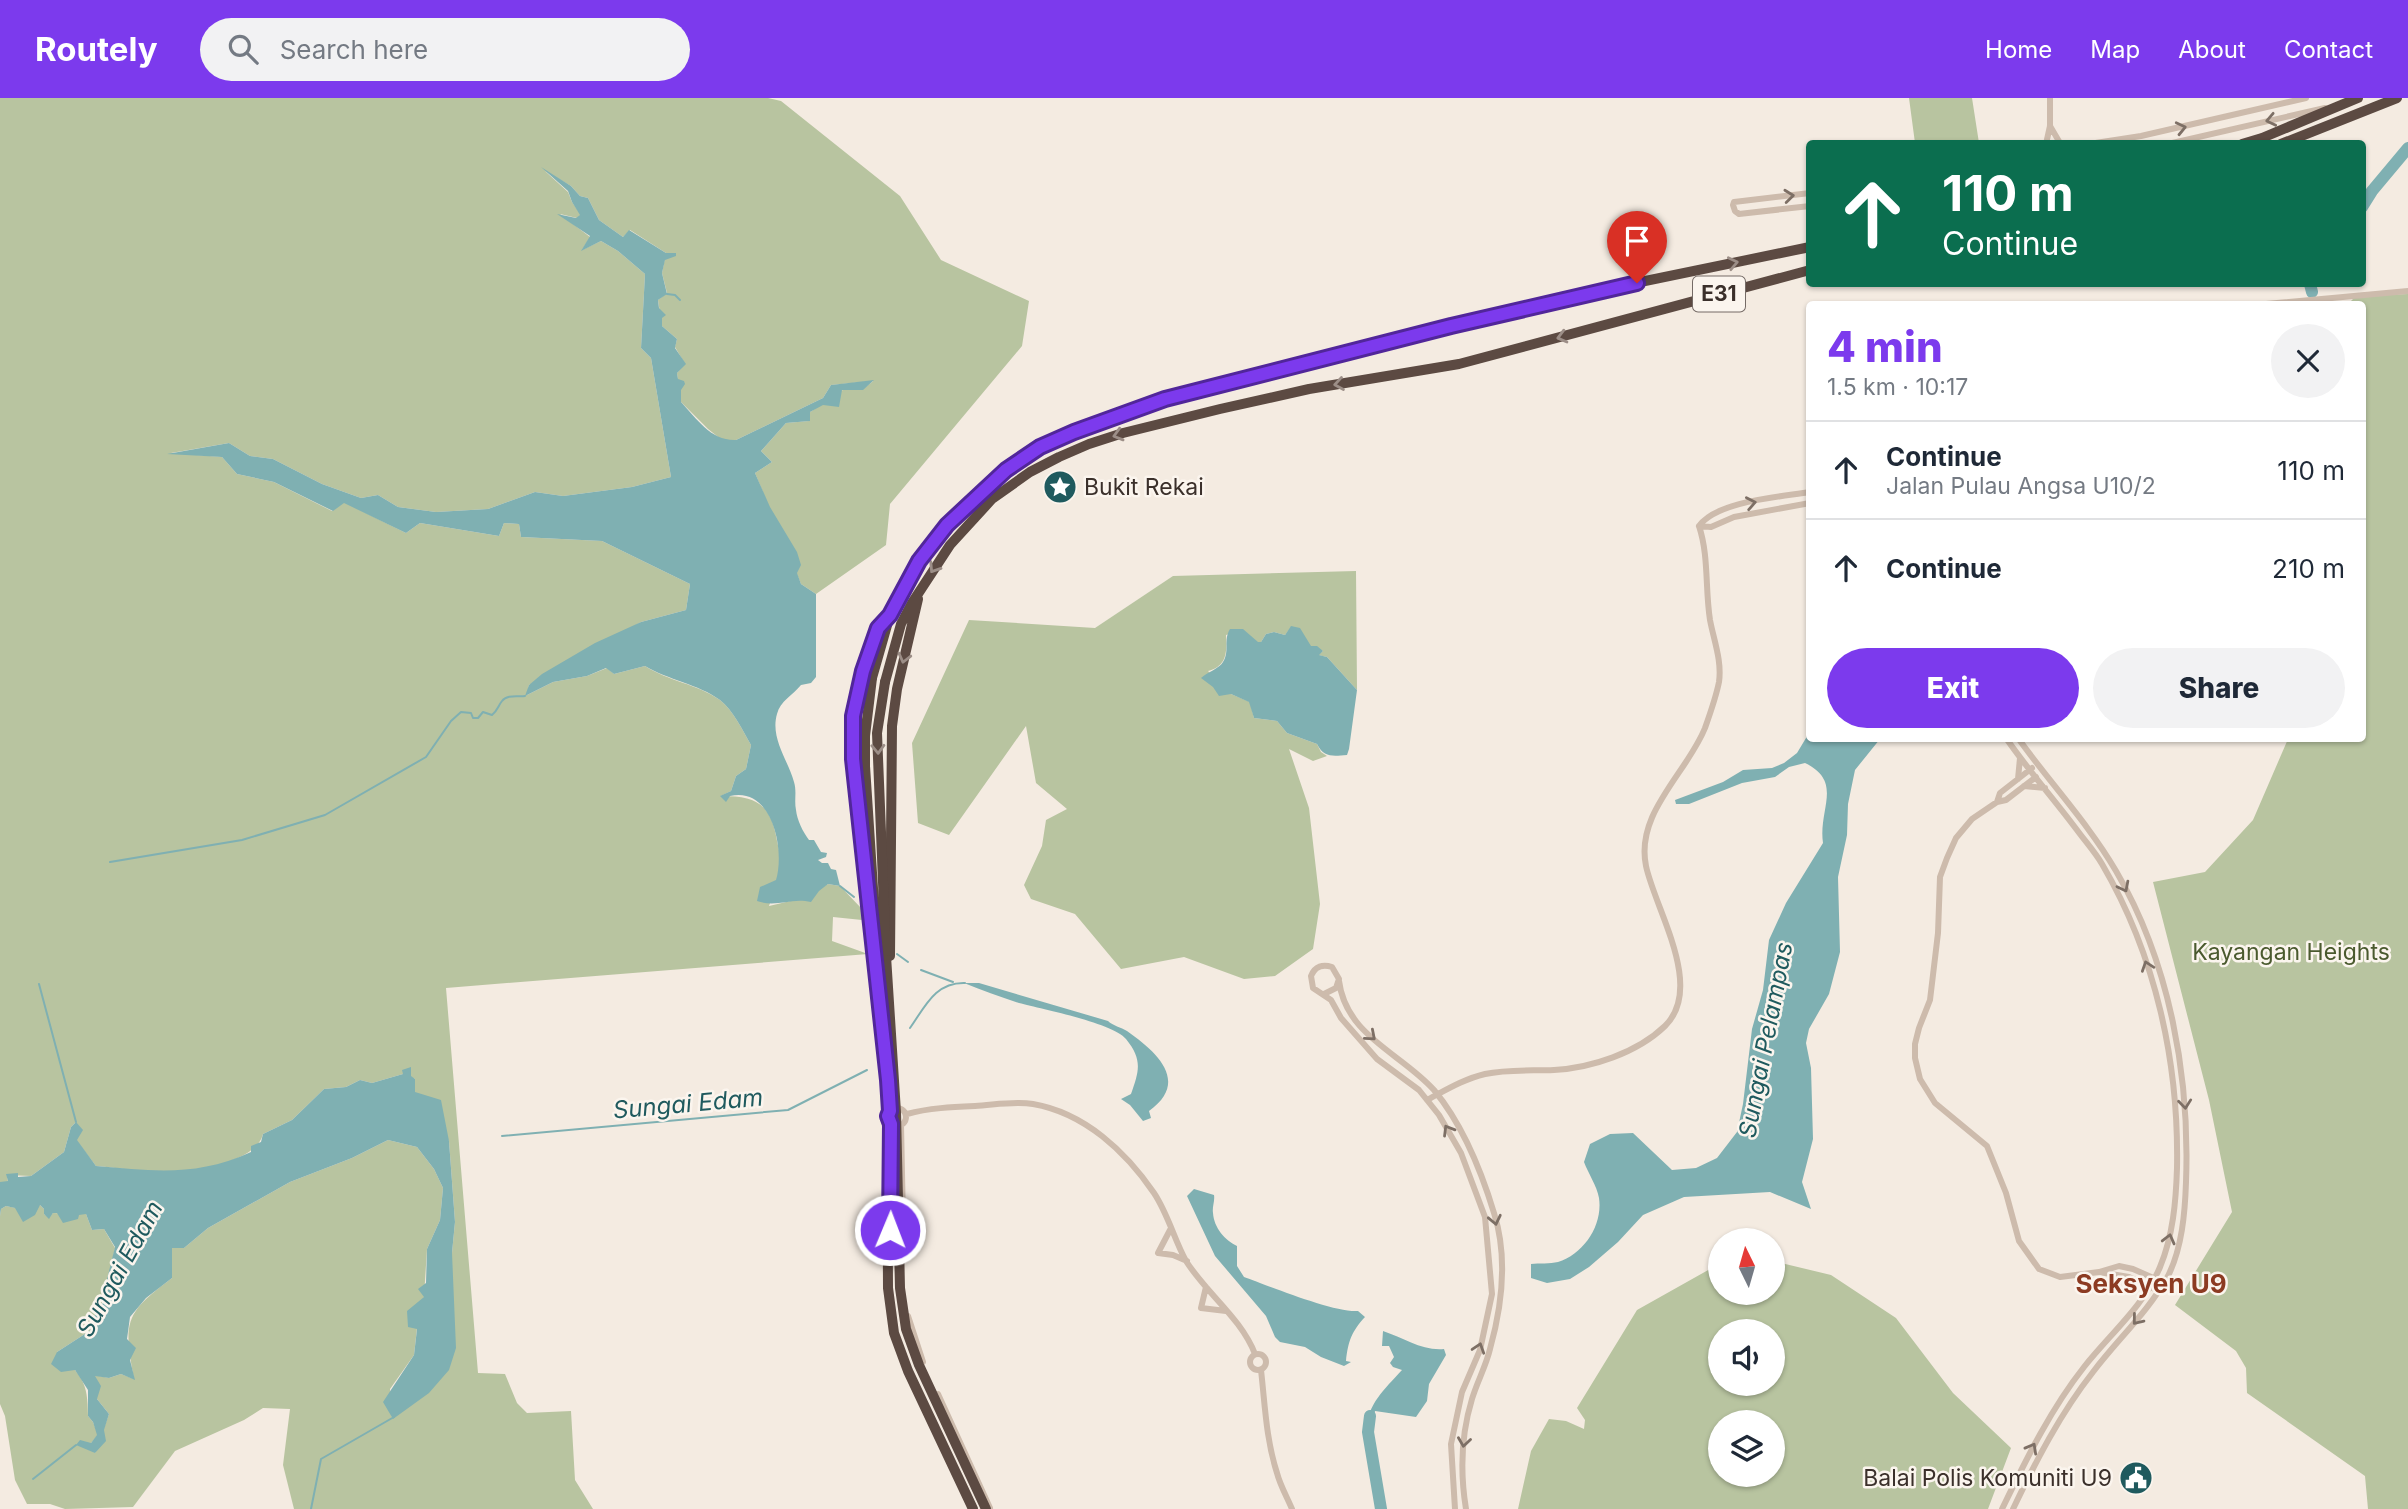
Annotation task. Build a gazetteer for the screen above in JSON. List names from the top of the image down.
{
  "streets": {
    "highway": ["E31"]
  },
  "districts": ["Seksyen U9"],
  "water": ["Sungai Pelampas", "Sungai Edam"],
  "parks": ["Kayangan Heights"],
  "places": {
    "place": ["Bukit Rekai"],
    "public building": ["Balai Polis Komuniti U9"]
  },
  "north": "top",
  "page": {
    "header": "Routely",
    "search": "Search here",
    "nav": [
      "Home",
      "Map",
      "About",
      "Contact"
    ],
    "turn": ["110 m", "Continue"],
    "heading": ["4 min", "1.5 km · 10:17"],
    "list": [
      {
        "name": "Continue",
        "note": "Jalan Pulau Angsa U10/2",
        "value": "110 m"
      },
      {
        "name": "Continue",
        "value": "210 m"
      }
    ],
    "buttons": ["Exit", "Share"]
  }
}
